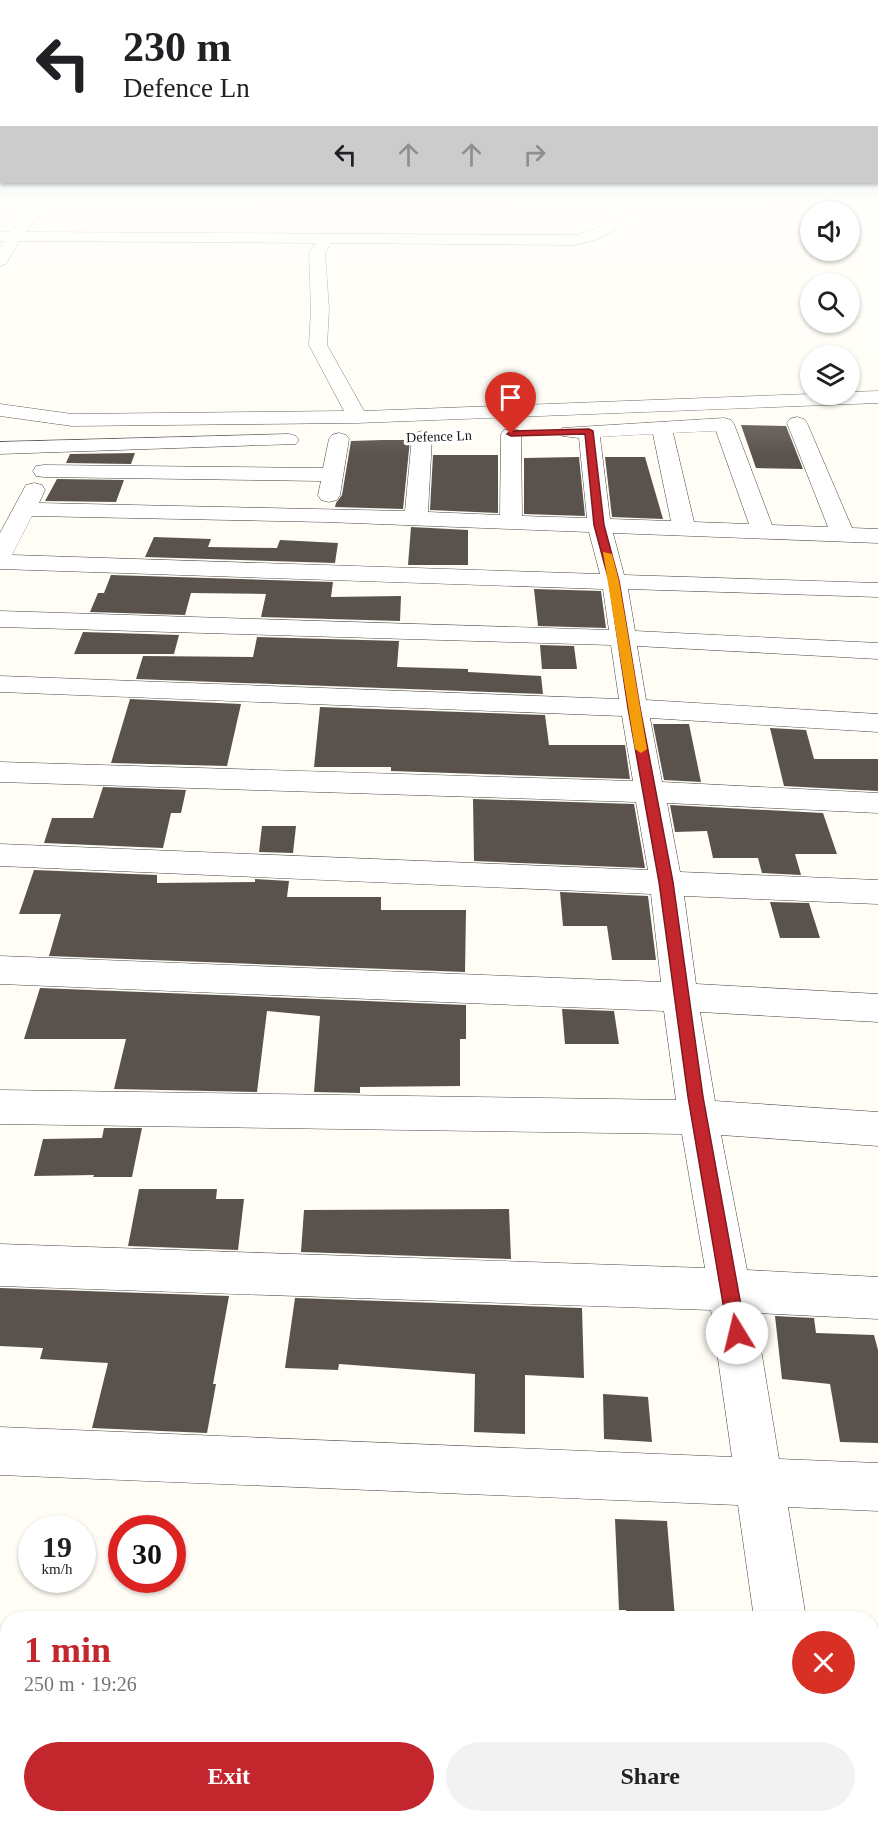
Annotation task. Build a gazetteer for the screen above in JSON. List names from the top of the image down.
{
  "streets": {
    "street": ["Defence Ln"]
  },
  "page": {
    "turn": ["230 m", "Defence Ln"],
    "speed": "19 km/h",
    "limit": "30",
    "heading": ["1 min", "250 m · 19:26"],
    "buttons": ["Exit", "Share"]
  }
}
